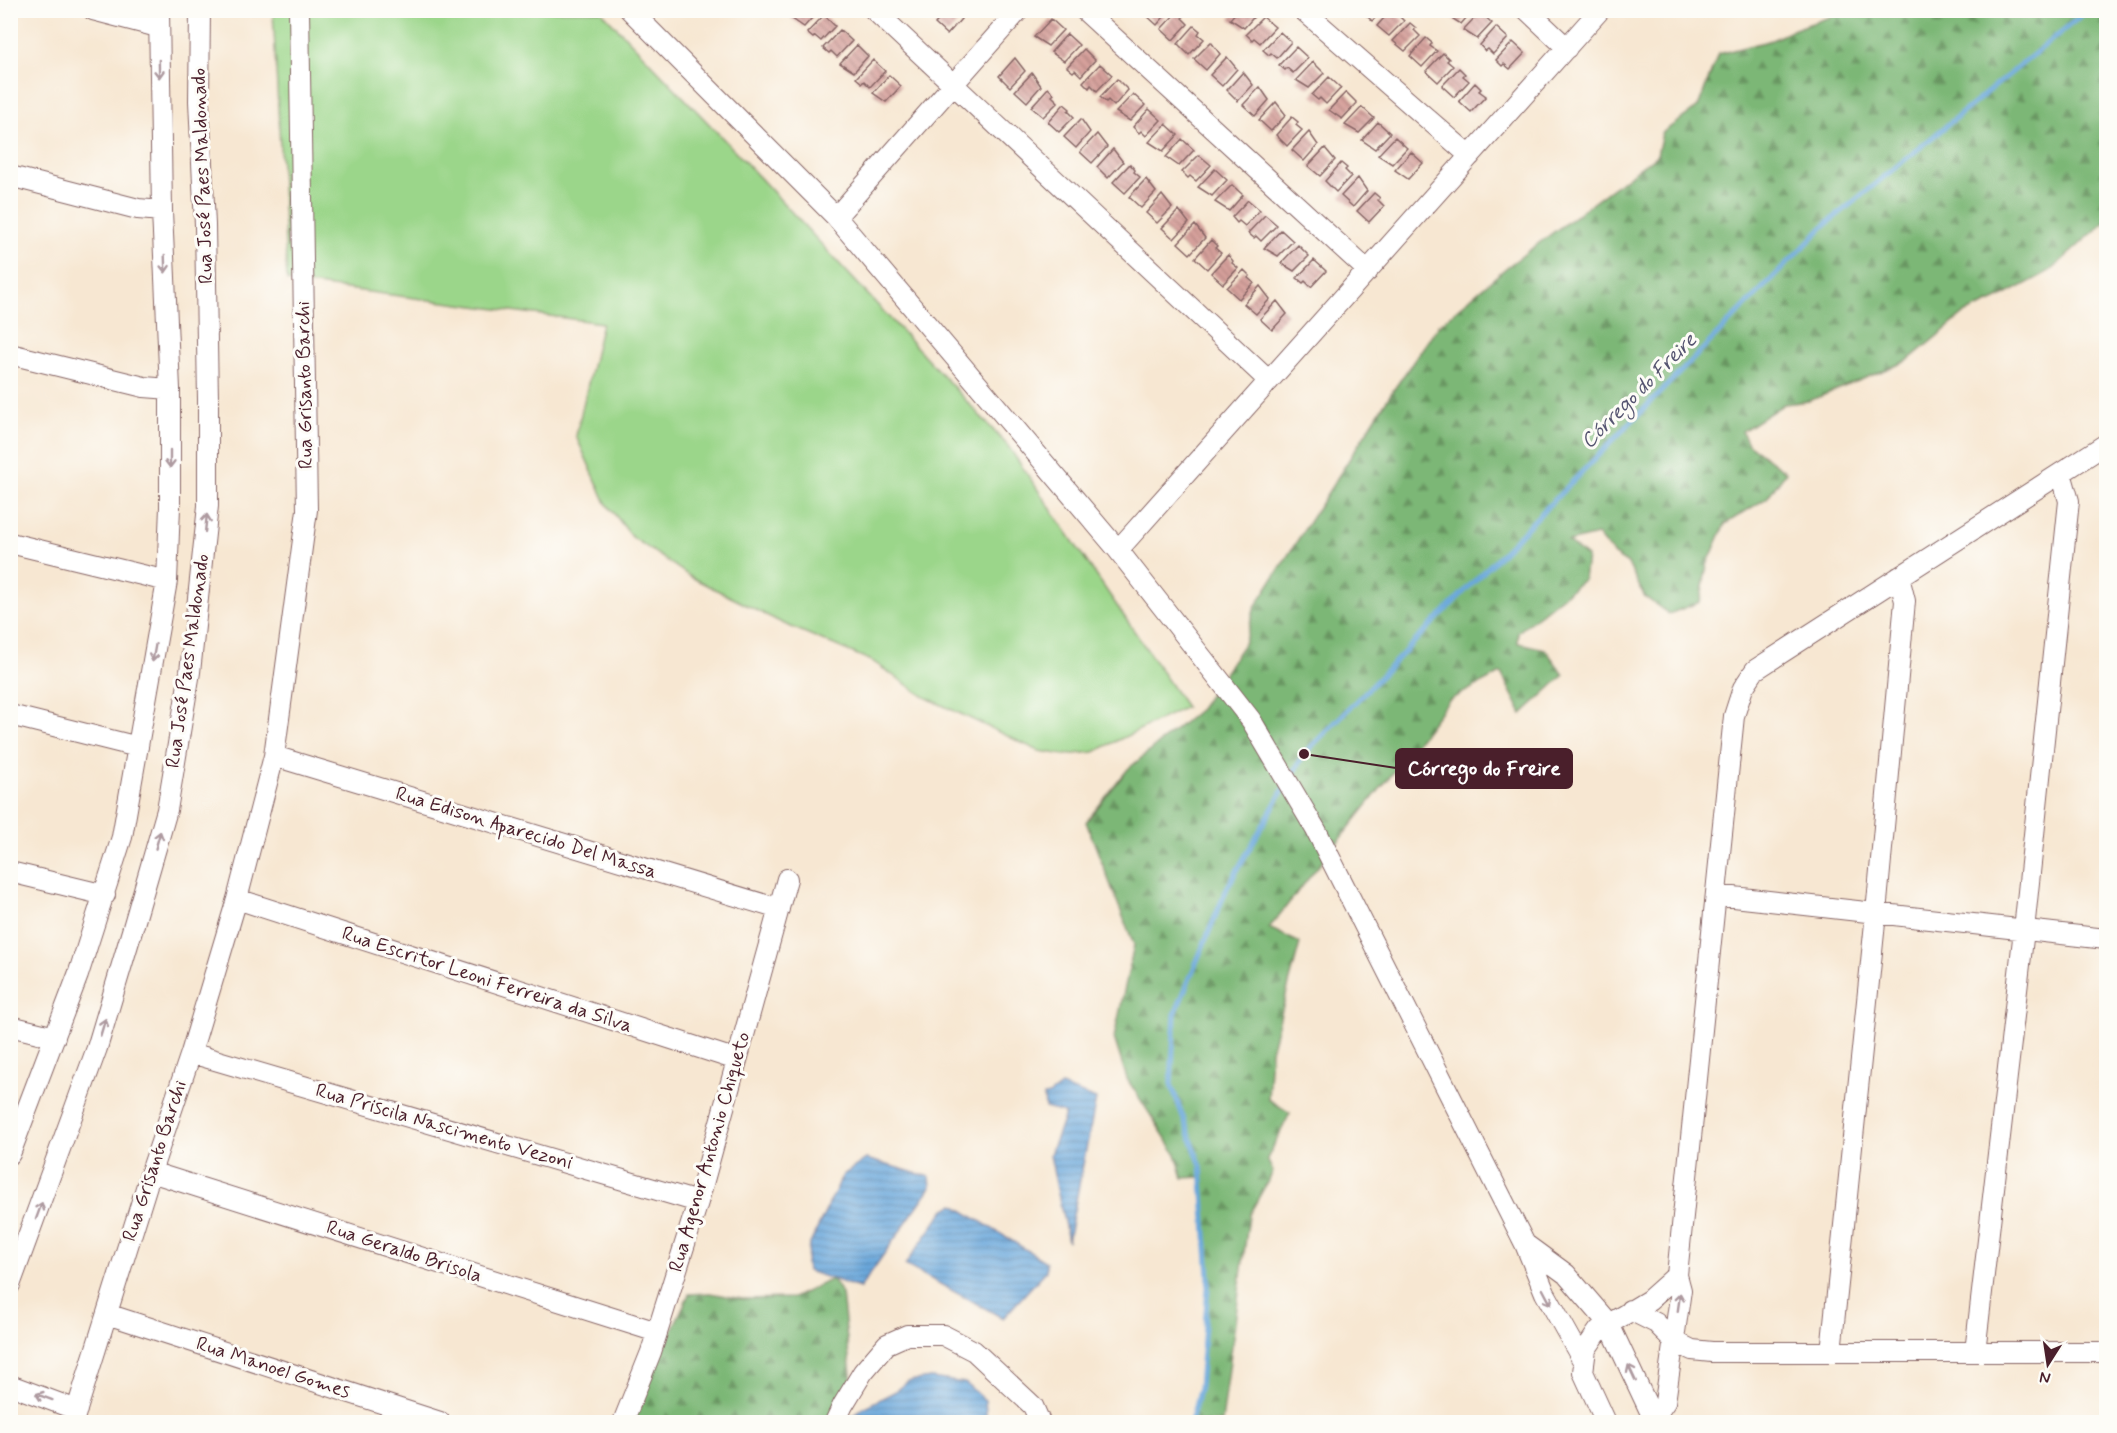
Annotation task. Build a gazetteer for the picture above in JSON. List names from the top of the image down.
{
  "streets": {
    "street": [
      "Rua José Paes Maldonado",
      "Rua Grisanto Barchi",
      "Rua Edison Aparecido Del Massa",
      "Rua Escritor Leoni Ferreira da Silva",
      "Rua Priscila Nascimento Vezoni",
      "Rua Agenor Antonio Chiqueto",
      "Rua Geraldo Brisola",
      "Rua Manoel Gomes"
    ]
  },
  "crossings": [
    ["Rua Grisanto Barchi", "Rua Edison Aparecido Del Massa"],
    ["Rua Grisanto Barchi", "Rua Escritor Leoni Ferreira da Silva"],
    ["Rua Grisanto Barchi", "Rua Priscila Nascimento Vezoni"],
    ["Rua Grisanto Barchi", "Rua Geraldo Brisola"],
    ["Rua Grisanto Barchi", "Rua Manoel Gomes"],
    ["Rua Edison Aparecido Del Massa", "Rua Agenor Antonio Chiqueto"],
    ["Rua Escritor Leoni Ferreira da Silva", "Rua Agenor Antonio Chiqueto"],
    ["Rua Priscila Nascimento Vezoni", "Rua Agenor Antonio Chiqueto"],
    ["Rua Agenor Antonio Chiqueto", "Rua Geraldo Brisola"]
  ],
  "water": ["Córrego do Freire"],
  "places": ["Córrego do Freire"],
  "north": "bottom"
}
